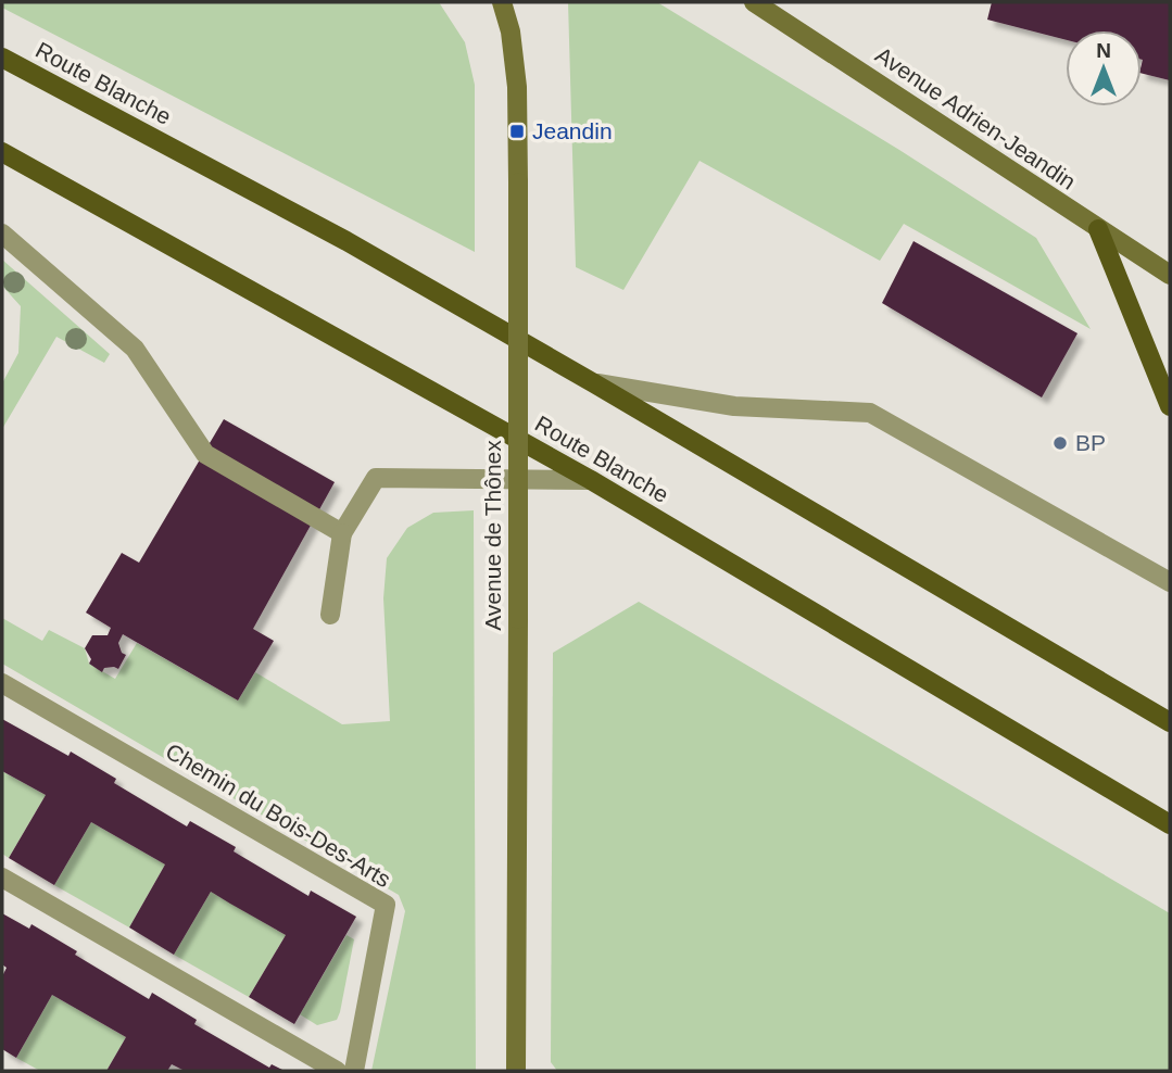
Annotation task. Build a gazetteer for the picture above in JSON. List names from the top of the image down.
{
  "streets": {
    "main road": ["Route Blanche", "Avenue Adrien-Jeandin", "Avenue de Thônex"],
    "lane": ["Chemin du Bois-Des-Arts"]
  },
  "places": {
    "transit": ["Jeandin"],
    "other": ["BP"]
  },
  "north": "top"
}
